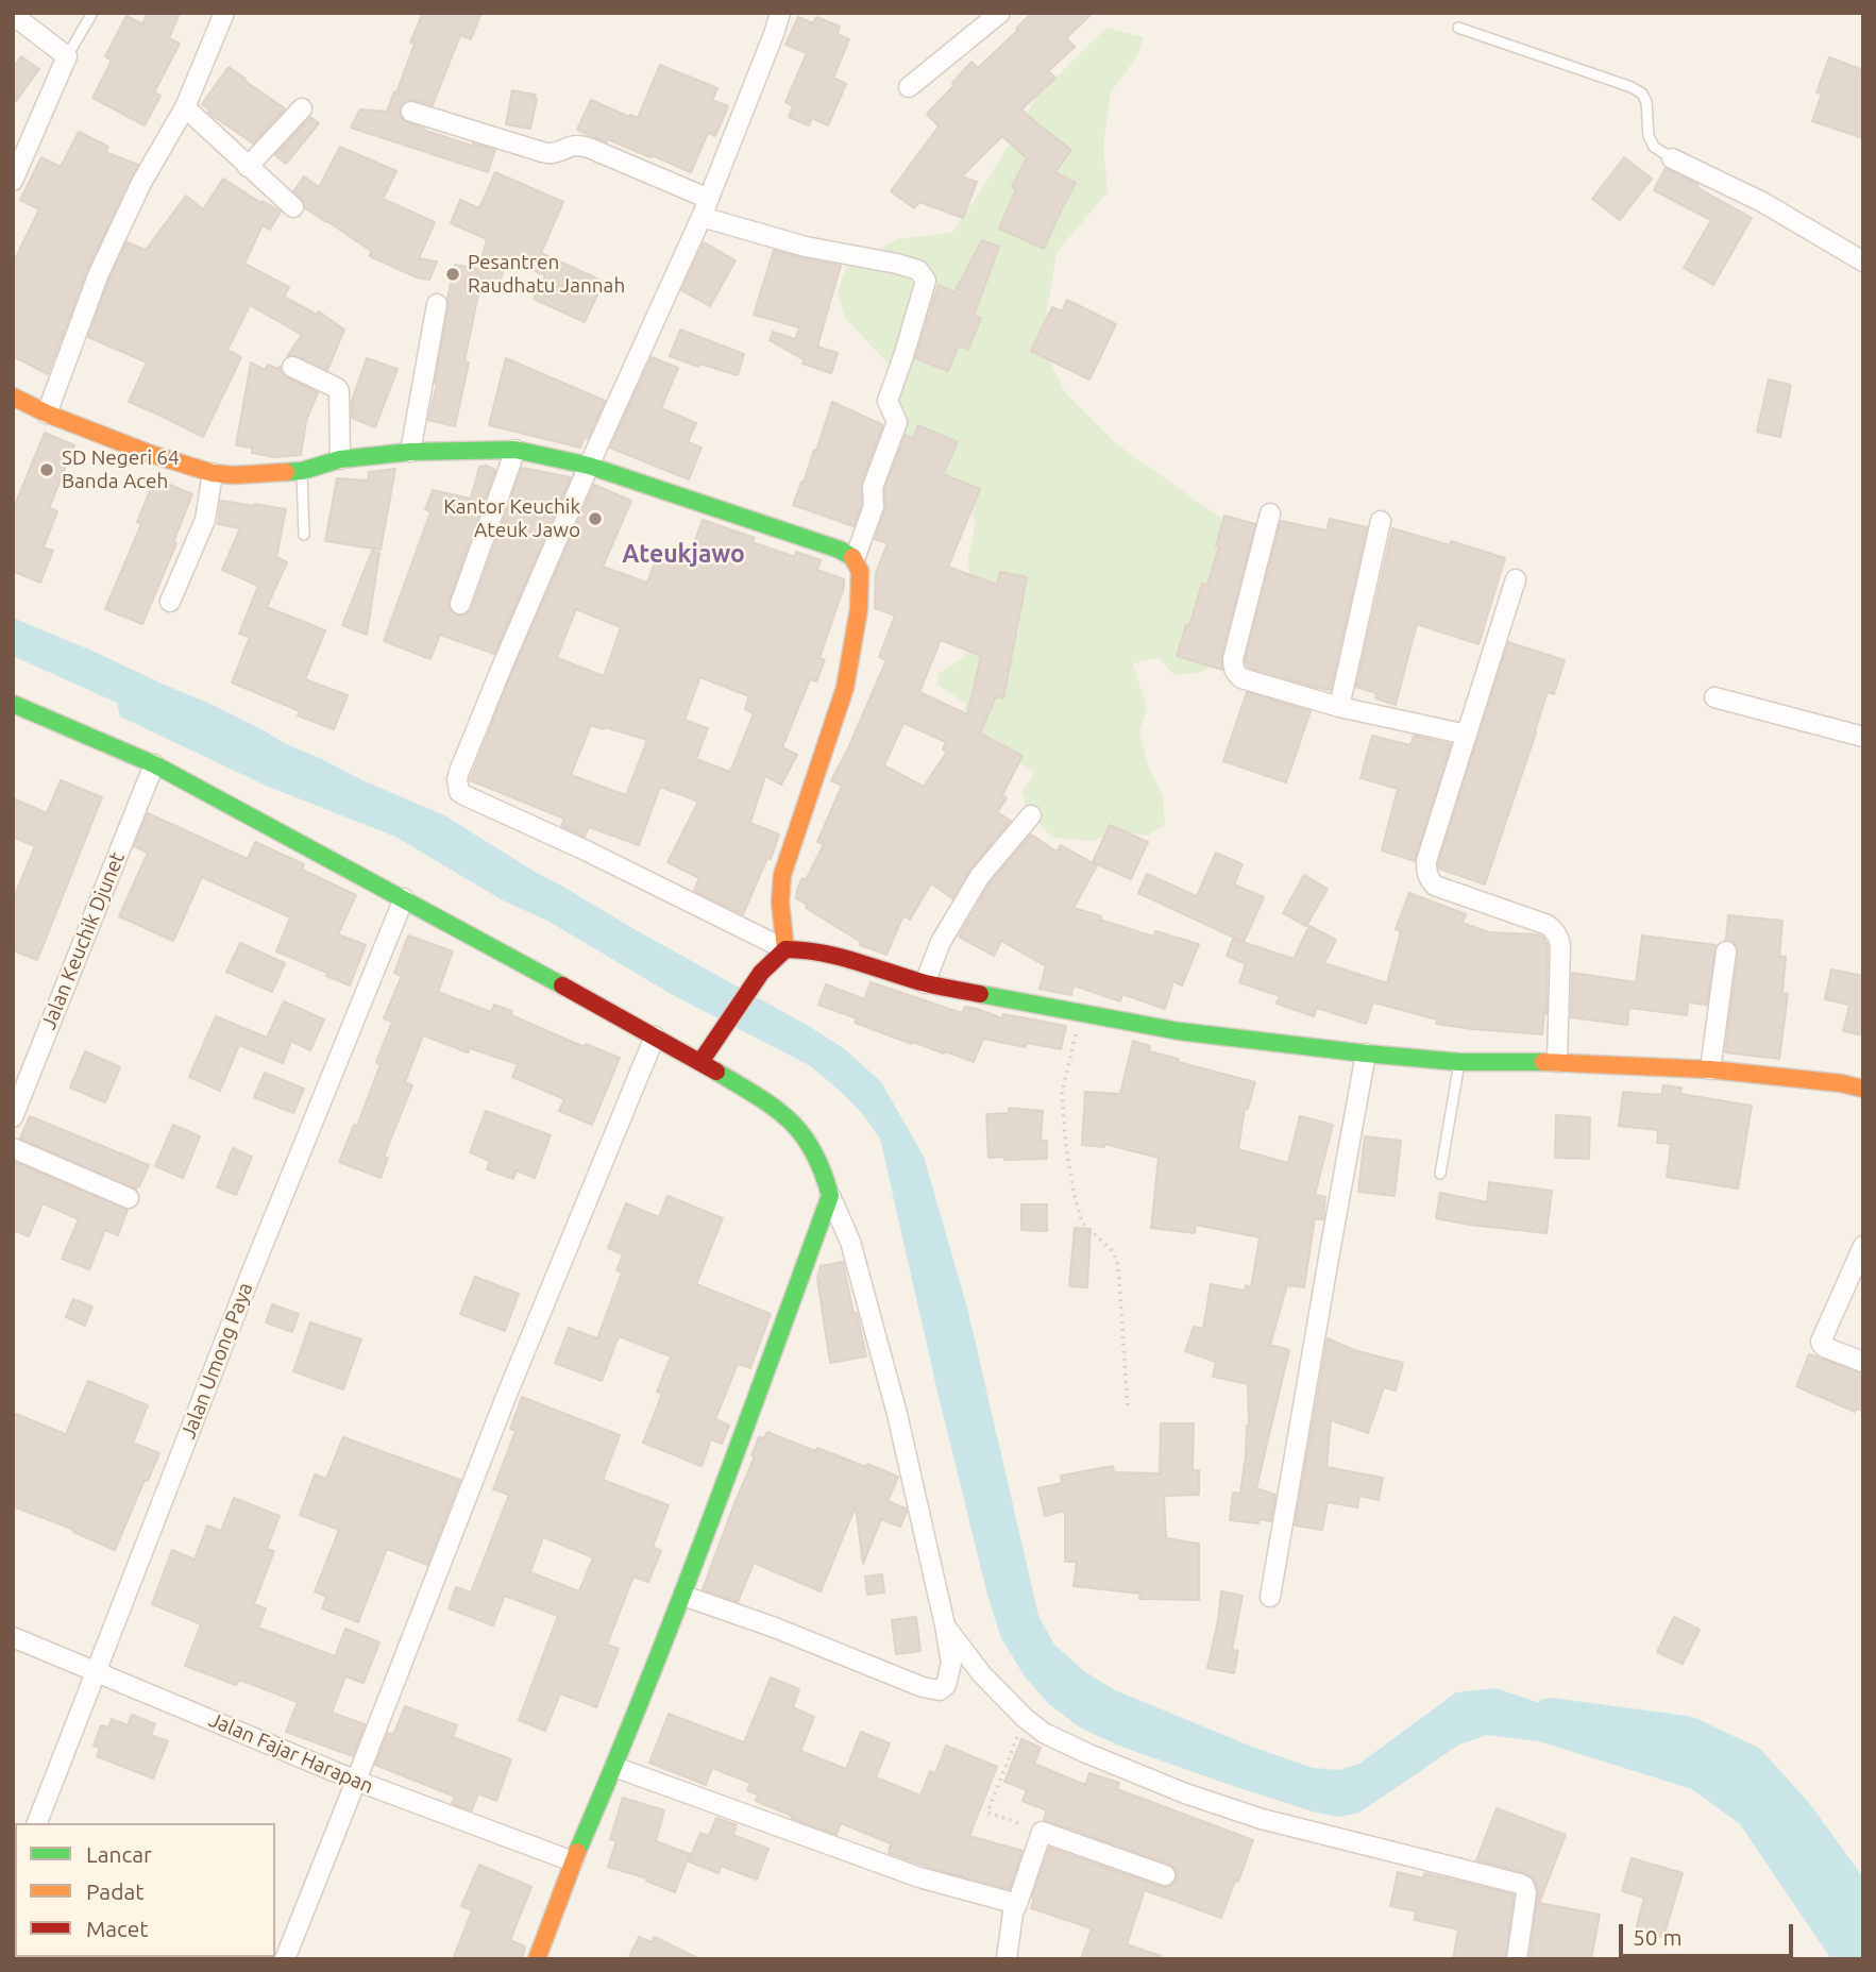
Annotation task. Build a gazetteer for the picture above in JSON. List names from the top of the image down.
{
  "streets": {
    "street": ["Jalan Keuchik Djunet", "Jalan Umong Paya", "Jalan Fajar Harapan"]
  },
  "crossings": [
    ["Jalan Umong Paya", "Jalan Fajar Harapan"]
  ],
  "districts": ["Ateukjawo"],
  "places": ["Pesantren Raudhatu Jannah", "SD Negeri 64 Banda Aceh", "Kantor Keuchik Ateuk Jawo"],
  "legend": ["Lancar", "Padat", "Macet"],
  "scale_bar": "50 m"
}
